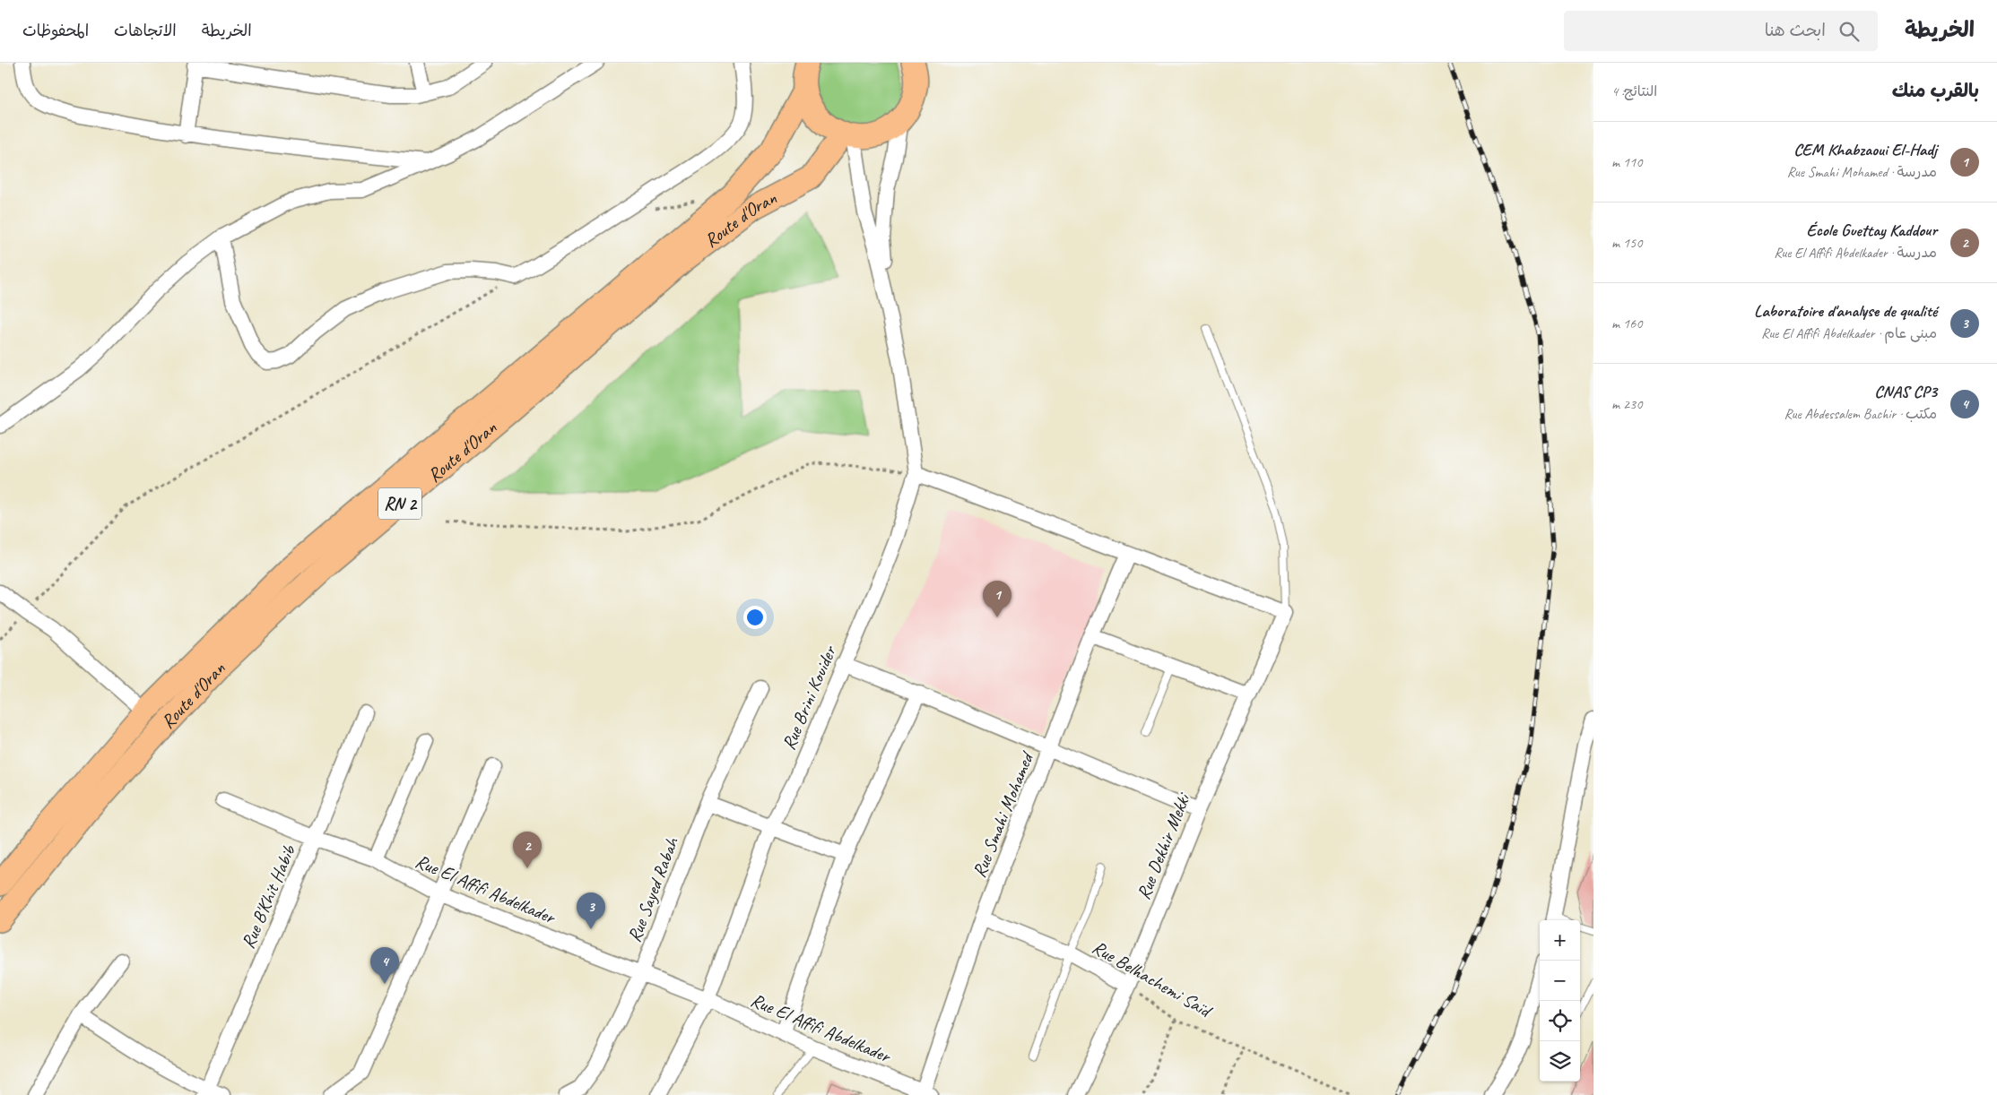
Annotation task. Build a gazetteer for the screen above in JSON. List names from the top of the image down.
{
  "streets": {
    "main road": ["Route d'Oran", "RN 2"],
    "street": [
      "Rue Brini Kouider",
      "Rue Smahi Mohamed",
      "Rue Dekhir Mekki",
      "Rue El Affifi Abdelkader",
      "Rue Sayed Rabah",
      "Rue B'Khit Habib",
      "Rue Belhachemi Saïd"
    ]
  },
  "crossings": [
    ["Rue Brini Kouider", "Rue El Affifi Abdelkader"],
    ["Rue Smahi Mohamed", "Rue El Affifi Abdelkader"],
    ["Rue Smahi Mohamed", "Rue Belhachemi Saïd"],
    ["Rue Dekhir Mekki", "Rue Belhachemi Saïd"],
    ["Rue El Affifi Abdelkader", "Rue Sayed Rabah"],
    ["Rue El Affifi Abdelkader", "Rue B'Khit Habib"]
  ],
  "page": {
    "header": "الخريطة",
    "search": "ابحث هنا",
    "nav": ["الخريطة", "الاتجاهات", "المحفوظات"],
    "heading": ["بالقرب منك", "النتائج: 4"],
    "list": [
      {
        "mark": "1",
        "name": "CEM Khabzaoui El-Hadj",
        "note": "مدرسة · Rue Smahi Mohamed",
        "value": "110 m"
      },
      {
        "mark": "2",
        "name": "École Guettay Kaddour",
        "note": "مدرسة · Rue El Affifi Abdelkader",
        "value": "150 m"
      },
      {
        "mark": "3",
        "name": "Laboratoire d'analyse de qualité",
        "note": "مبنى عام · Rue El Affifi Abdelkader",
        "value": "160 m"
      },
      {
        "mark": "4",
        "name": "CNAS CP3",
        "note": "مكتب · Rue Abdessalem Bachir",
        "value": "230 m"
      }
    ],
    "pins": [
      "1",
      "2",
      "3",
      "4"
    ],
    "map_buttons": ["+", "−"]
  }
}
